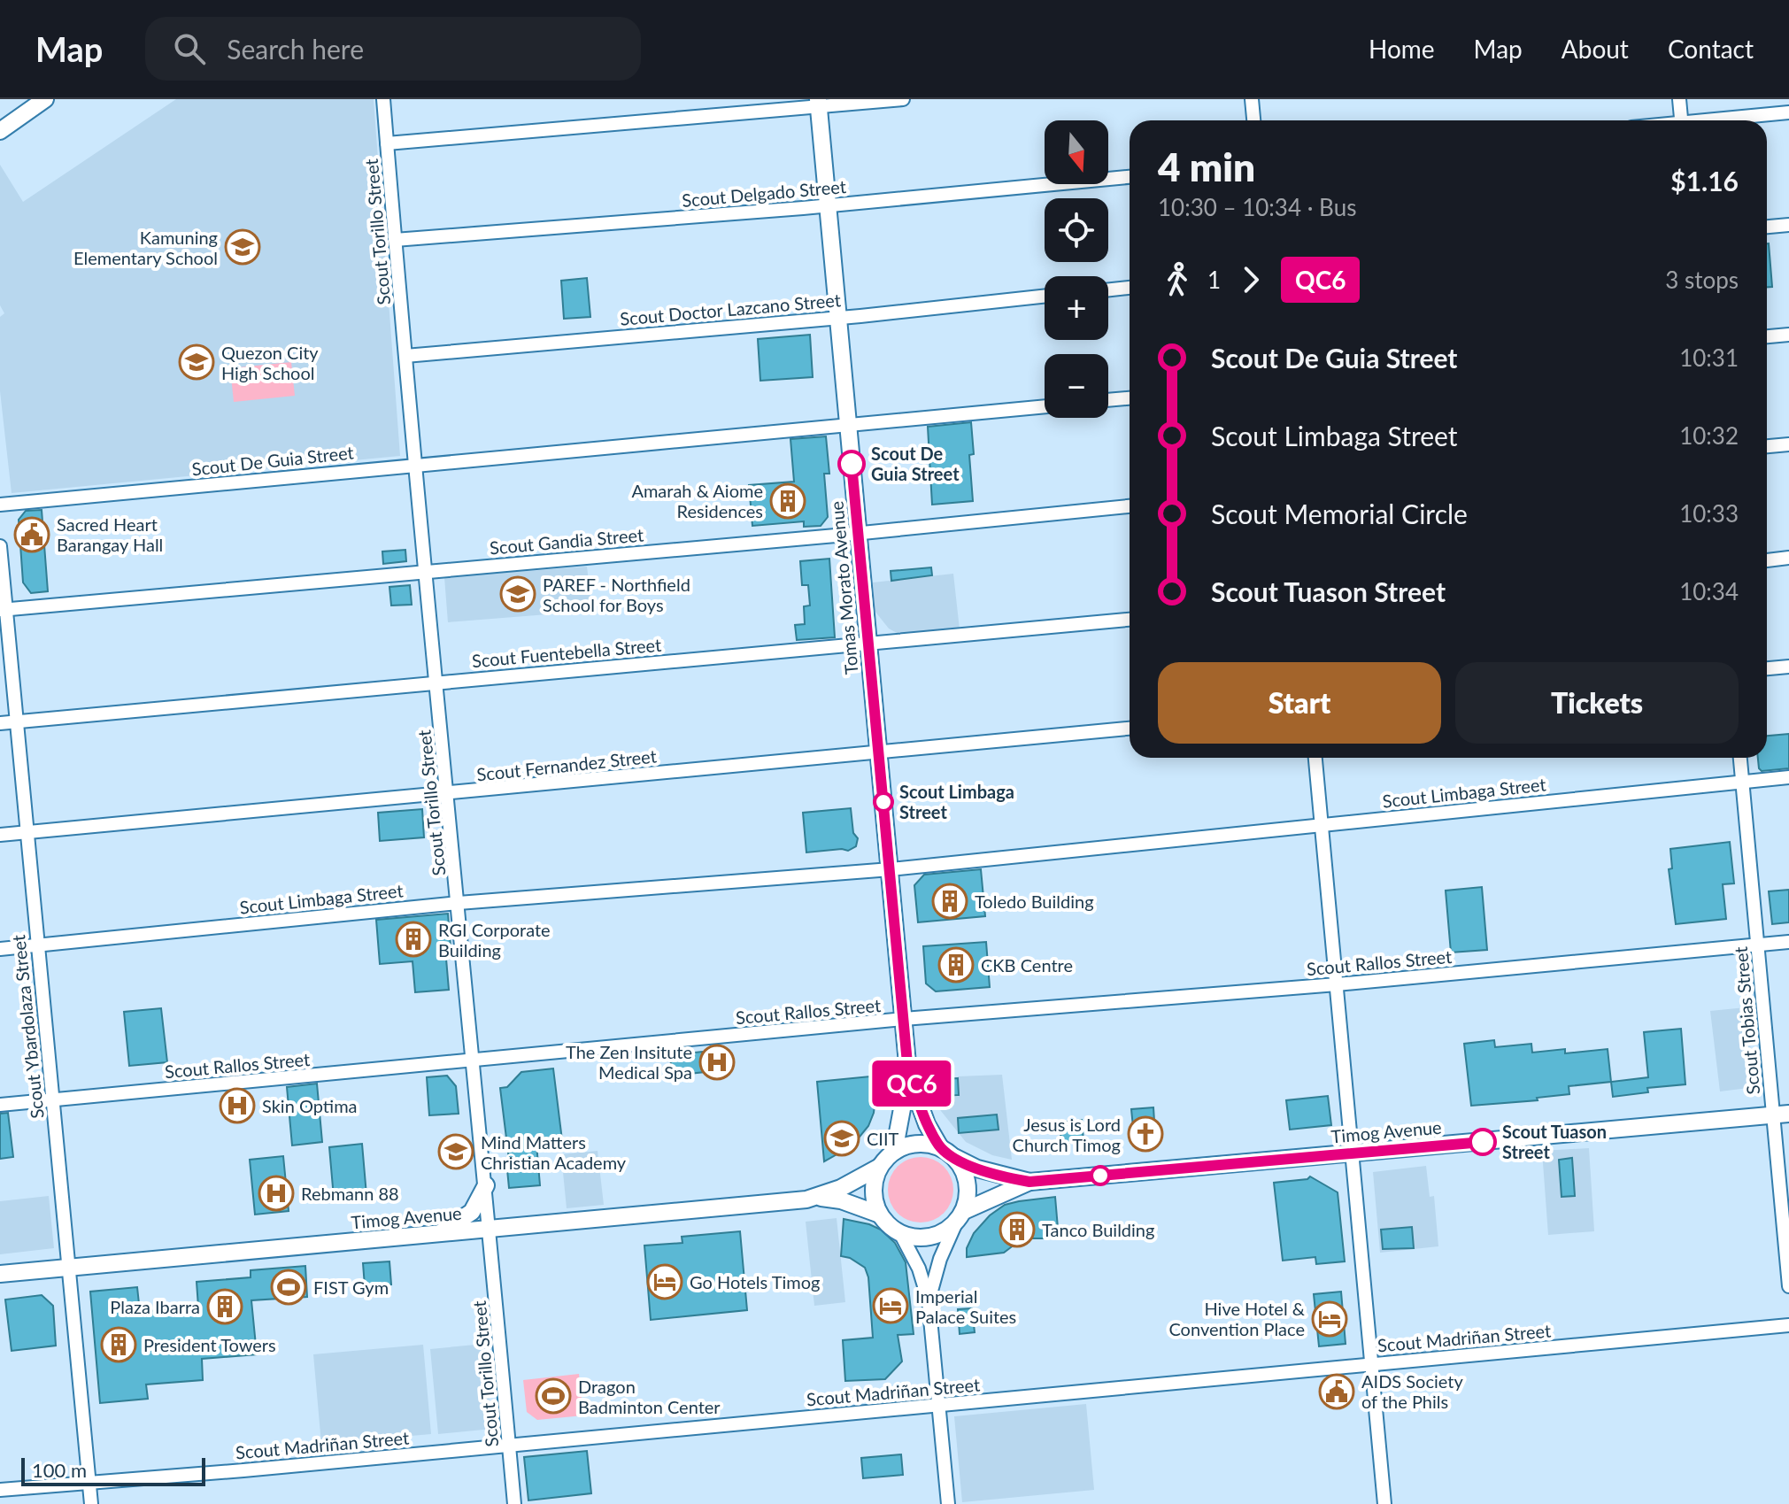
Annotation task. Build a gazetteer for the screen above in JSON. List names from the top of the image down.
{
  "streets": {
    "main road": ["Tomas Morato Avenue", "Timog Avenue"],
    "street": [
      "Scout Delgado Street",
      "Scout Torillo Street",
      "Scout Doctor Lazcano Street",
      "Scout De Guia Street",
      "Scout Gandia Street",
      "Scout Fuentebella Street",
      "Scout Fernandez Street",
      "Scout Limbaga Street",
      "Scout Rallos Street",
      "Scout Tobias Street",
      "Scout Ybardolaza Street",
      "Scout Madriñan Street"
    ]
  },
  "crossings": [
    ["Scout Delgado Street", "Scout Torillo Street"],
    ["Scout Delgado Street", "Tomas Morato Avenue"],
    ["Scout Torillo Street", "Scout Doctor Lazcano Street"],
    ["Scout Torillo Street", "Scout De Guia Street"],
    ["Scout Torillo Street", "Scout Gandia Street"],
    ["Scout Torillo Street", "Scout Fuentebella Street"],
    ["Scout Torillo Street", "Scout Fernandez Street"],
    ["Scout Torillo Street", "Scout Limbaga Street"],
    ["Scout Torillo Street", "Scout Rallos Street"],
    ["Scout Torillo Street", "Timog Avenue"],
    ["Scout Torillo Street", "Scout Madriñan Street"],
    ["Scout Doctor Lazcano Street", "Tomas Morato Avenue"],
    ["Scout De Guia Street", "Tomas Morato Avenue"],
    ["Scout Gandia Street", "Tomas Morato Avenue"],
    ["Scout Gandia Street", "Scout Ybardolaza Street"],
    ["Tomas Morato Avenue", "Scout Fuentebella Street"],
    ["Tomas Morato Avenue", "Scout Fernandez Street"],
    ["Tomas Morato Avenue", "Scout Limbaga Street"],
    ["Tomas Morato Avenue", "Scout Rallos Street"],
    ["Tomas Morato Avenue", "Timog Avenue"],
    ["Scout Fuentebella Street", "Scout Ybardolaza Street"],
    ["Scout Fernandez Street", "Scout Ybardolaza Street"],
    ["Scout Limbaga Street", "Scout Tobias Street"],
    ["Scout Limbaga Street", "Scout Ybardolaza Street"],
    ["Scout Rallos Street", "Scout Tobias Street"],
    ["Scout Rallos Street", "Scout Ybardolaza Street"],
    ["Scout Tobias Street", "Timog Avenue"],
    ["Scout Ybardolaza Street", "Timog Avenue"],
    ["Scout Ybardolaza Street", "Scout Madriñan Street"]
  ],
  "places": {
    "school or university": [
      "Kamuning Elementary School",
      "Quezon City High School",
      "PAREF - Northfield School for Boys",
      "CIIT",
      "Mind Matters Christian Academy"
    ],
    "other": ["Scout De Guia Street", "Scout Limbaga Street", "Scout Tuason Street"],
    "building": [
      "Amarah & Aiome Residences",
      "Toledo Building",
      "RGI Corporate Building",
      "CKB Centre",
      "Tanco Building",
      "Plaza Ibarra",
      "President Towers"
    ],
    "public building": ["Sacred Heart Barangay Hall", "AIDS Society of the Phils"],
    "hospital": ["The Zen Insitute Medical Spa", "Skin Optima", "Rebmann 88"],
    "church": ["Jesus is Lord Church Timog"],
    "hotel": ["Go Hotels Timog", "Imperial Palace Suites", "Hive Hotel & Convention Place"],
    "sports": ["FIST Gym", "Dragon Badminton Center"]
  },
  "lines": ["bus line QC6"],
  "scale_bar": "100 m",
  "north": "bottom",
  "page": {
    "header": "Map",
    "search": "Search here",
    "nav": [
      "Home",
      "Map",
      "About",
      "Contact"
    ],
    "on_map": "QC6",
    "map_buttons": ["+", "−"],
    "heading": ["4 min", "10:30 – 10:34 · Bus", "$1.16"],
    "legs": ["1", "QC6", "3 stops"],
    "list": [
      {
        "name": "Scout De Guia Street",
        "value": "10:31"
      },
      {
        "name": "Scout Limbaga Street",
        "value": "10:32"
      },
      {
        "name": "Scout Memorial Circle",
        "value": "10:33"
      },
      {
        "name": "Scout Tuason Street",
        "value": "10:34"
      }
    ],
    "buttons": ["Start", "Tickets"],
    "scale": "100 m"
  }
}
